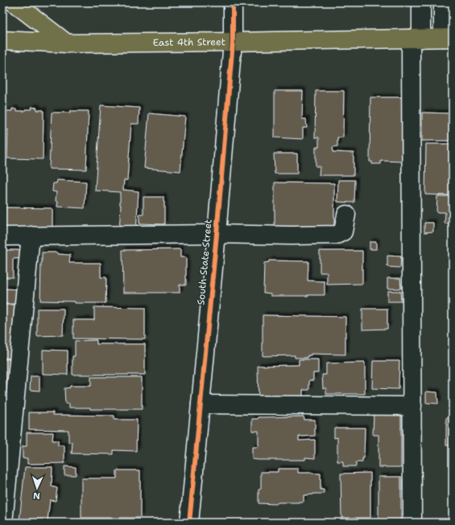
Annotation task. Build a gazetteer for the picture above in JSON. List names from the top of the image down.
{
  "streets": {
    "main road": ["East 4th Street"],
    "street": ["South State Street"]
  },
  "crossings": [
    ["East 4th Street", "South State Street"]
  ],
  "north": "bottom"
}
